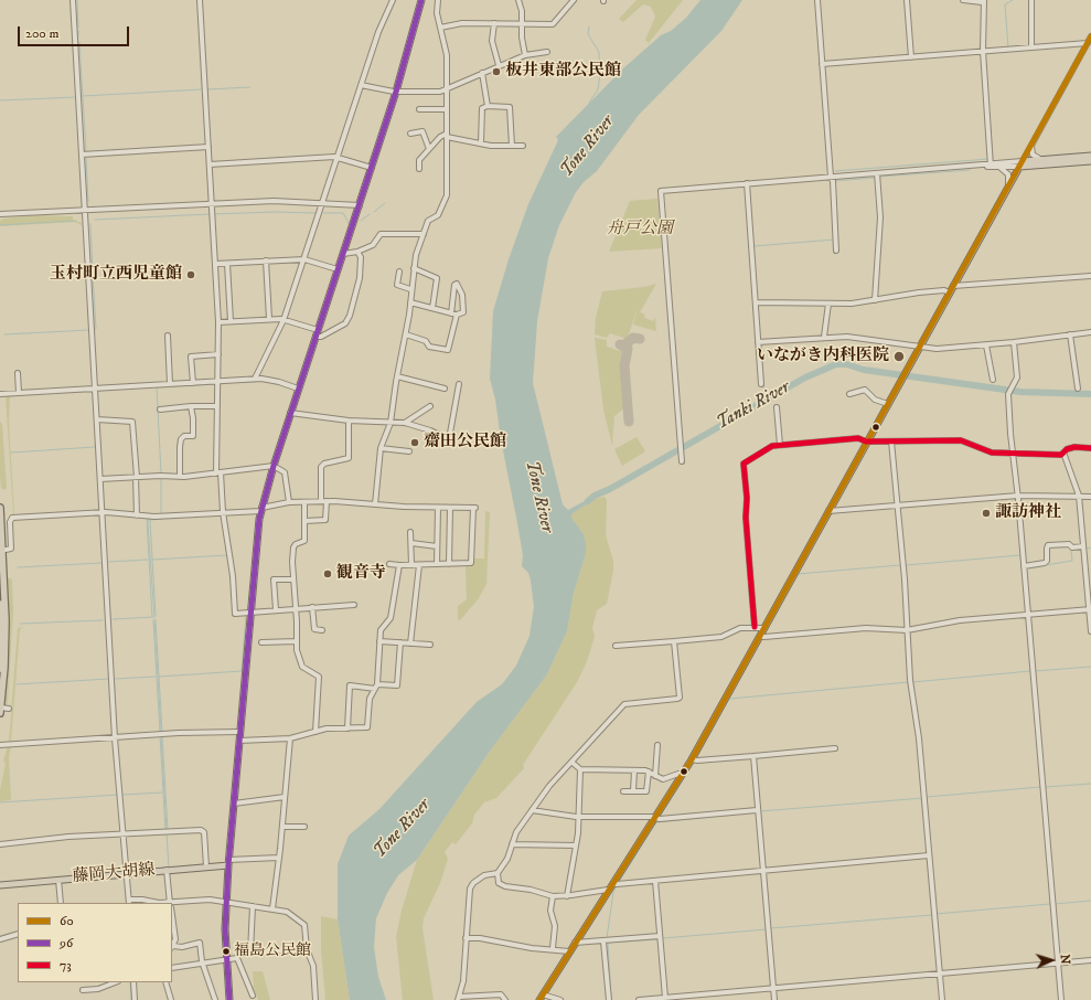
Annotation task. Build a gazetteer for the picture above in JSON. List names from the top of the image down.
{
  "streets": {
    "main road": ["藤岡大胡線"]
  },
  "water": ["Tone River", "Tanki River"],
  "parks": ["舟戸公園"],
  "places": [
    "板井東部公民館",
    "玉村町立西児童館",
    "いながき内科医院",
    "齋田公民館",
    "諏訪神社",
    "観音寺",
    "福島公民館"
  ],
  "lines": ["transit line 96", "transit line 60", "transit line 73"],
  "legend": ["60", "96", "73"],
  "scale_bar": "200 m",
  "north": "right"
}
